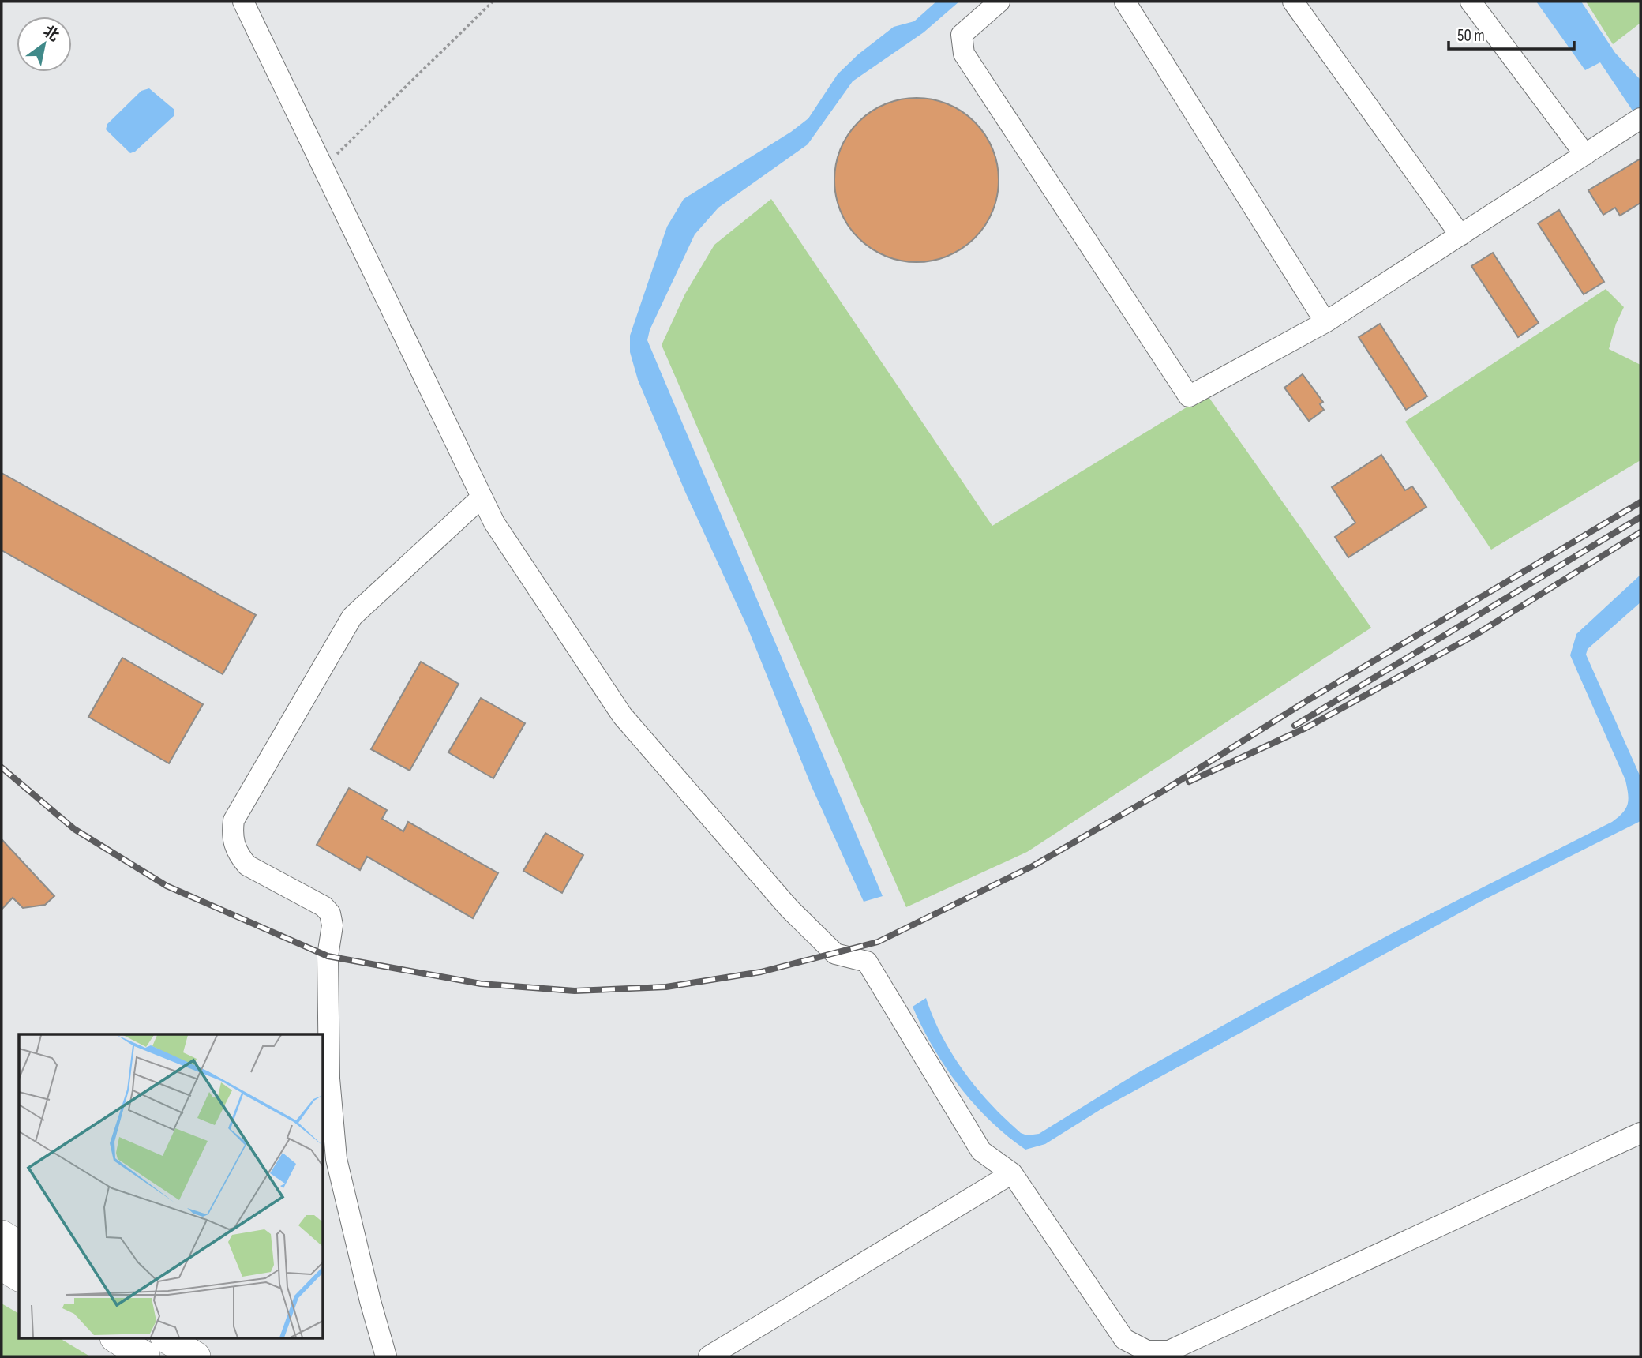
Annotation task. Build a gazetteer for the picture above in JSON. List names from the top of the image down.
{
  "scale_bar": "50 m",
  "north": "top right"
}
